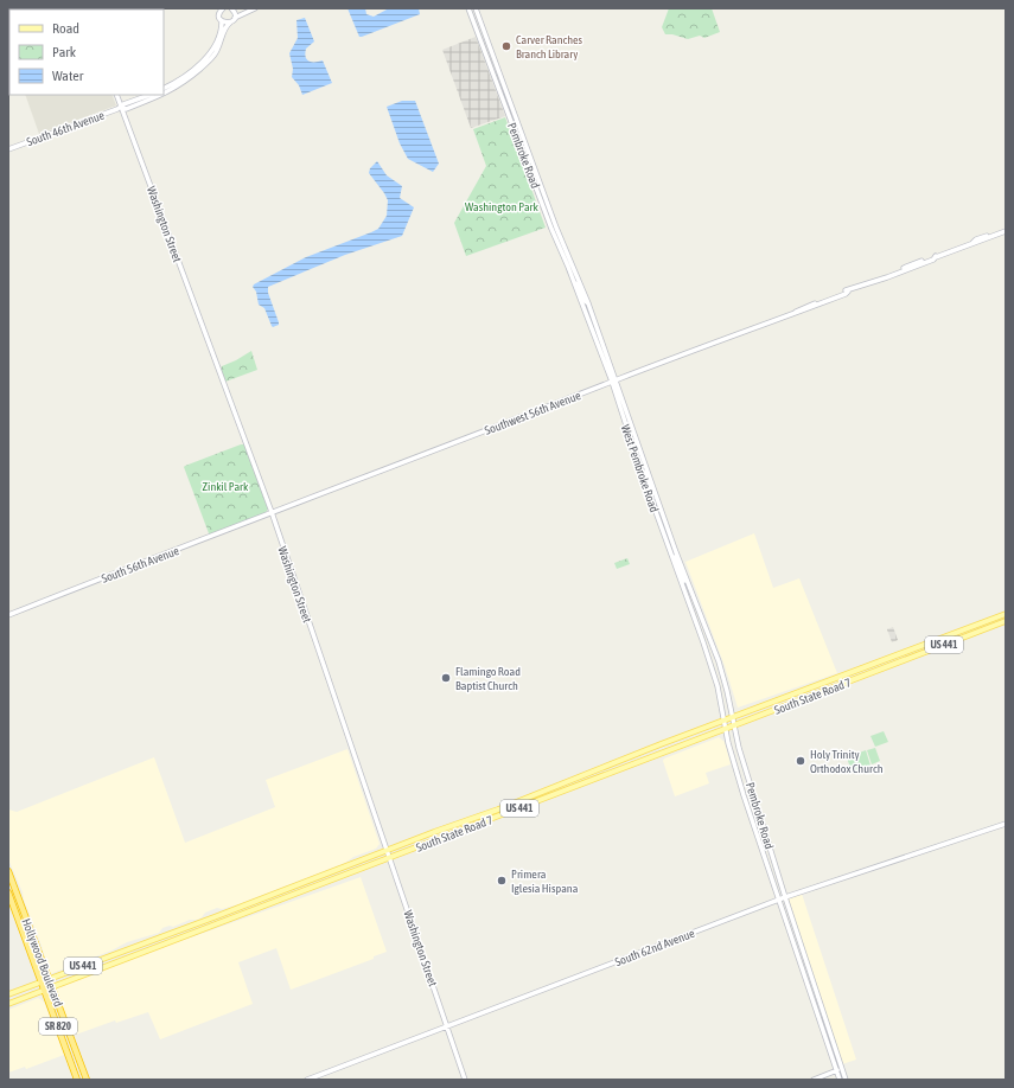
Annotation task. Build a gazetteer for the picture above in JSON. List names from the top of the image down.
{
  "streets": {
    "highway": ["Hollywood Boulevard", "SR 820"],
    "main road": ["US 441", "South State Road 7"],
    "street": [
      "South 46th Avenue",
      "Pembroke Road",
      "Washington Street",
      "Southwest 56th Avenue",
      "West Pembroke Road",
      "South 56th Avenue",
      "South 62nd Avenue"
    ]
  },
  "crossings": [
    ["South 46th Avenue", "Washington Street"],
    ["Pembroke Road", "Southwest 56th Avenue"],
    ["Pembroke Road", "West Pembroke Road"],
    ["Pembroke Road", "South State Road 7"],
    ["Pembroke Road", "South 62nd Avenue"],
    ["Washington Street", "Southwest 56th Avenue"],
    ["Washington Street", "South 56th Avenue"],
    ["Washington Street", "South State Road 7"],
    ["Washington Street", "South 62nd Avenue"],
    ["Southwest 56th Avenue", "West Pembroke Road"],
    ["Southwest 56th Avenue", "South 56th Avenue"],
    ["South State Road 7", "Hollywood Boulevard"]
  ],
  "parks": ["Washington Park", "Zinkil Park"],
  "places": [
    "Carver Ranches Branch Library",
    "Flamingo Road Baptist Church",
    "Holy Trinity Orthodox Church",
    "Primera Iglesia Hispana"
  ],
  "legend": ["Road", "Park", "Water"]
}
